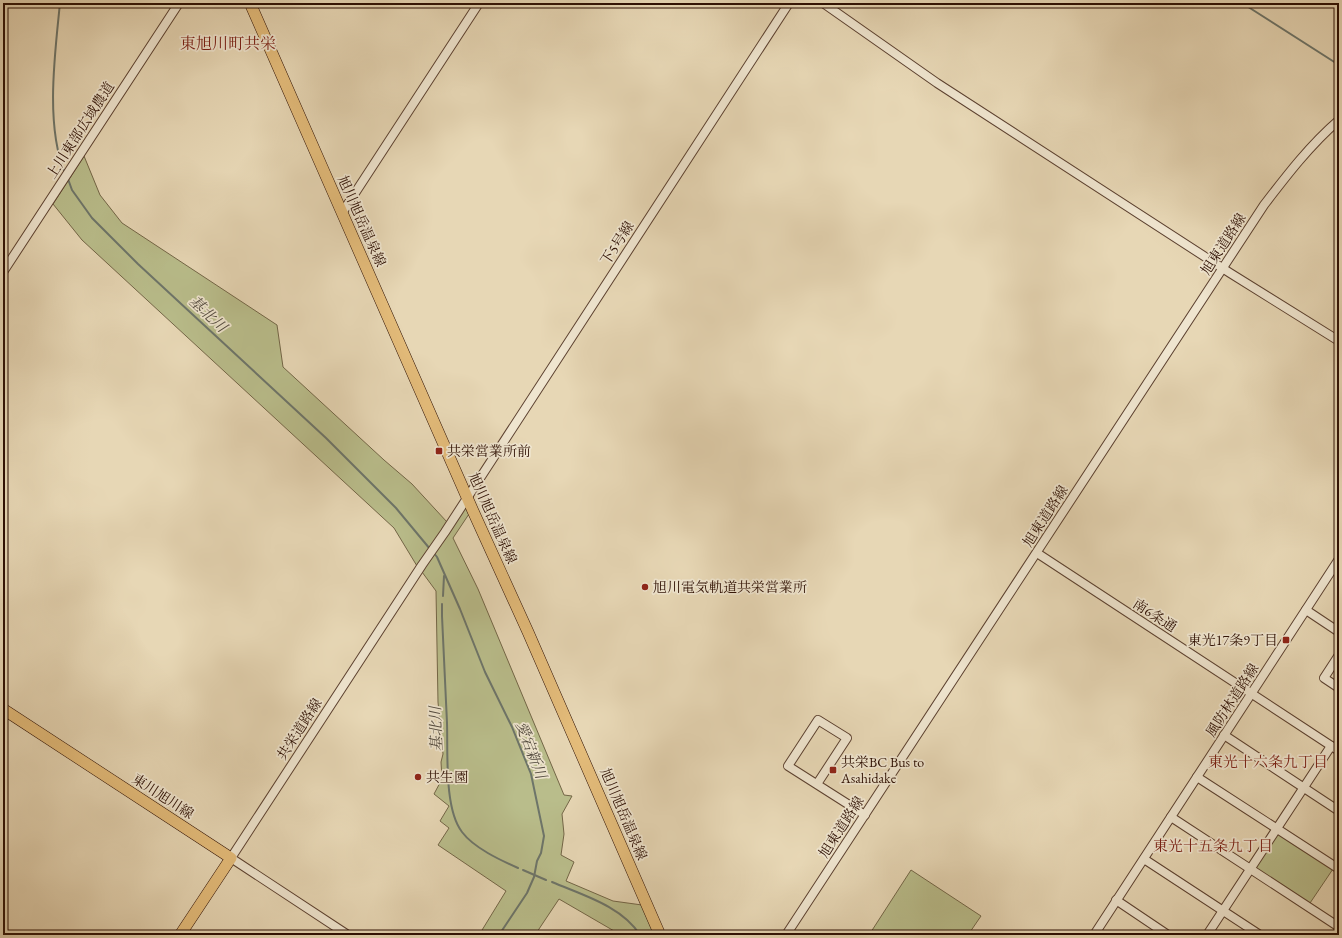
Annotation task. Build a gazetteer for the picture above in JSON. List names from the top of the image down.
{
  "streets": {
    "main road": ["旭川旭岳温泉線", "東川旭川線"],
    "street": [
      "上川東部広域農道",
      "下5号線",
      "旭東道路線",
      "南6条通",
      "風防林道路線",
      "共栄道路線"
    ]
  },
  "crossings": [
    ["旭川旭岳温泉線", "下5号線"],
    ["旭川旭岳温泉線", "共栄道路線"],
    ["下5号線", "共栄道路線"],
    ["旭東道路線", "南6条通"],
    ["南6条通", "風防林道路線"],
    ["共栄道路線", "東川旭川線"]
  ],
  "districts": ["東旭川町共栄", "東光十六条九丁目", "東光十五条九丁目"],
  "water": ["基北川", "愛宕新川"],
  "places": {
    "transit": ["共栄営業所前", "東光17条9丁目", "共栄BC Bus to Asahidake"],
    "other": ["旭川電気軌道共栄営業所", "共生園"]
  }
}
